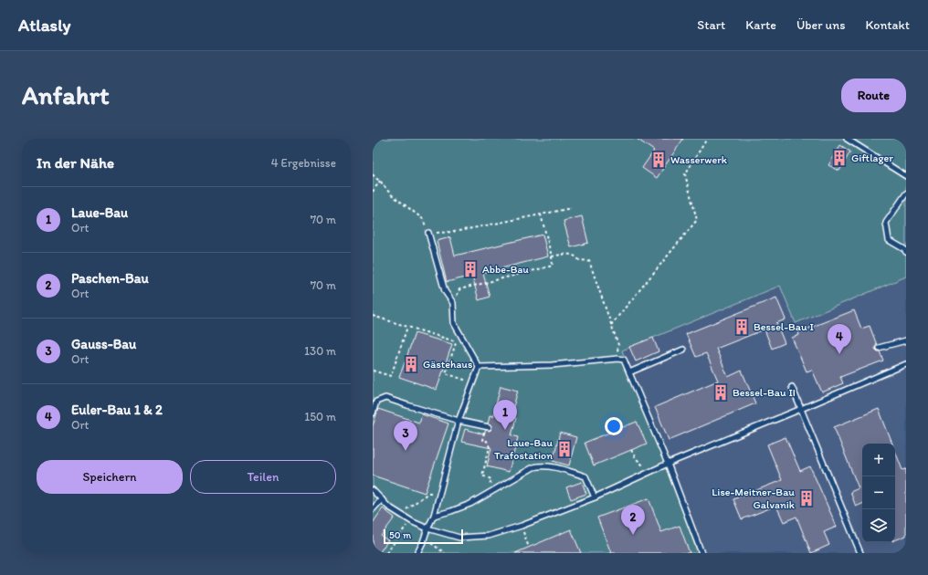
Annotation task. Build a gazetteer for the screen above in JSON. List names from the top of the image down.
{
  "places": {
    "building": [
      "Giftlager",
      "Wasserwerk",
      "Abbe-Bau",
      "Bessel-Bau I",
      "Gästehaus",
      "Bessel-Bau II",
      "Laue-Bau Trafostation",
      "Lise-Meitner-Bau Galvanik"
    ]
  },
  "scale_bar": "50 m",
  "page": {
    "header": "Atlasly",
    "nav": [
      "Start",
      "Karte",
      "Über uns",
      "Kontakt"
    ],
    "buttons": [
      "Route",
      ["Speichern", "Teilen"]
    ],
    "title": "Anfahrt",
    "heading": ["In der Nähe", "4 Ergebnisse"],
    "list": [
      {
        "mark": "1",
        "name": "Laue-Bau",
        "note": "Ort",
        "value": "70 m"
      },
      {
        "mark": "2",
        "name": "Paschen-Bau",
        "note": "Ort",
        "value": "70 m"
      },
      {
        "mark": "3",
        "name": "Gauss-Bau",
        "note": "Ort",
        "value": "130 m"
      },
      {
        "mark": "4",
        "name": "Euler-Bau 1 & 2",
        "note": "Ort",
        "value": "150 m"
      }
    ],
    "pins": [
      "4",
      "1",
      "3",
      "2"
    ],
    "map_buttons": ["+", "−"],
    "scale": "50 m"
  }
}
